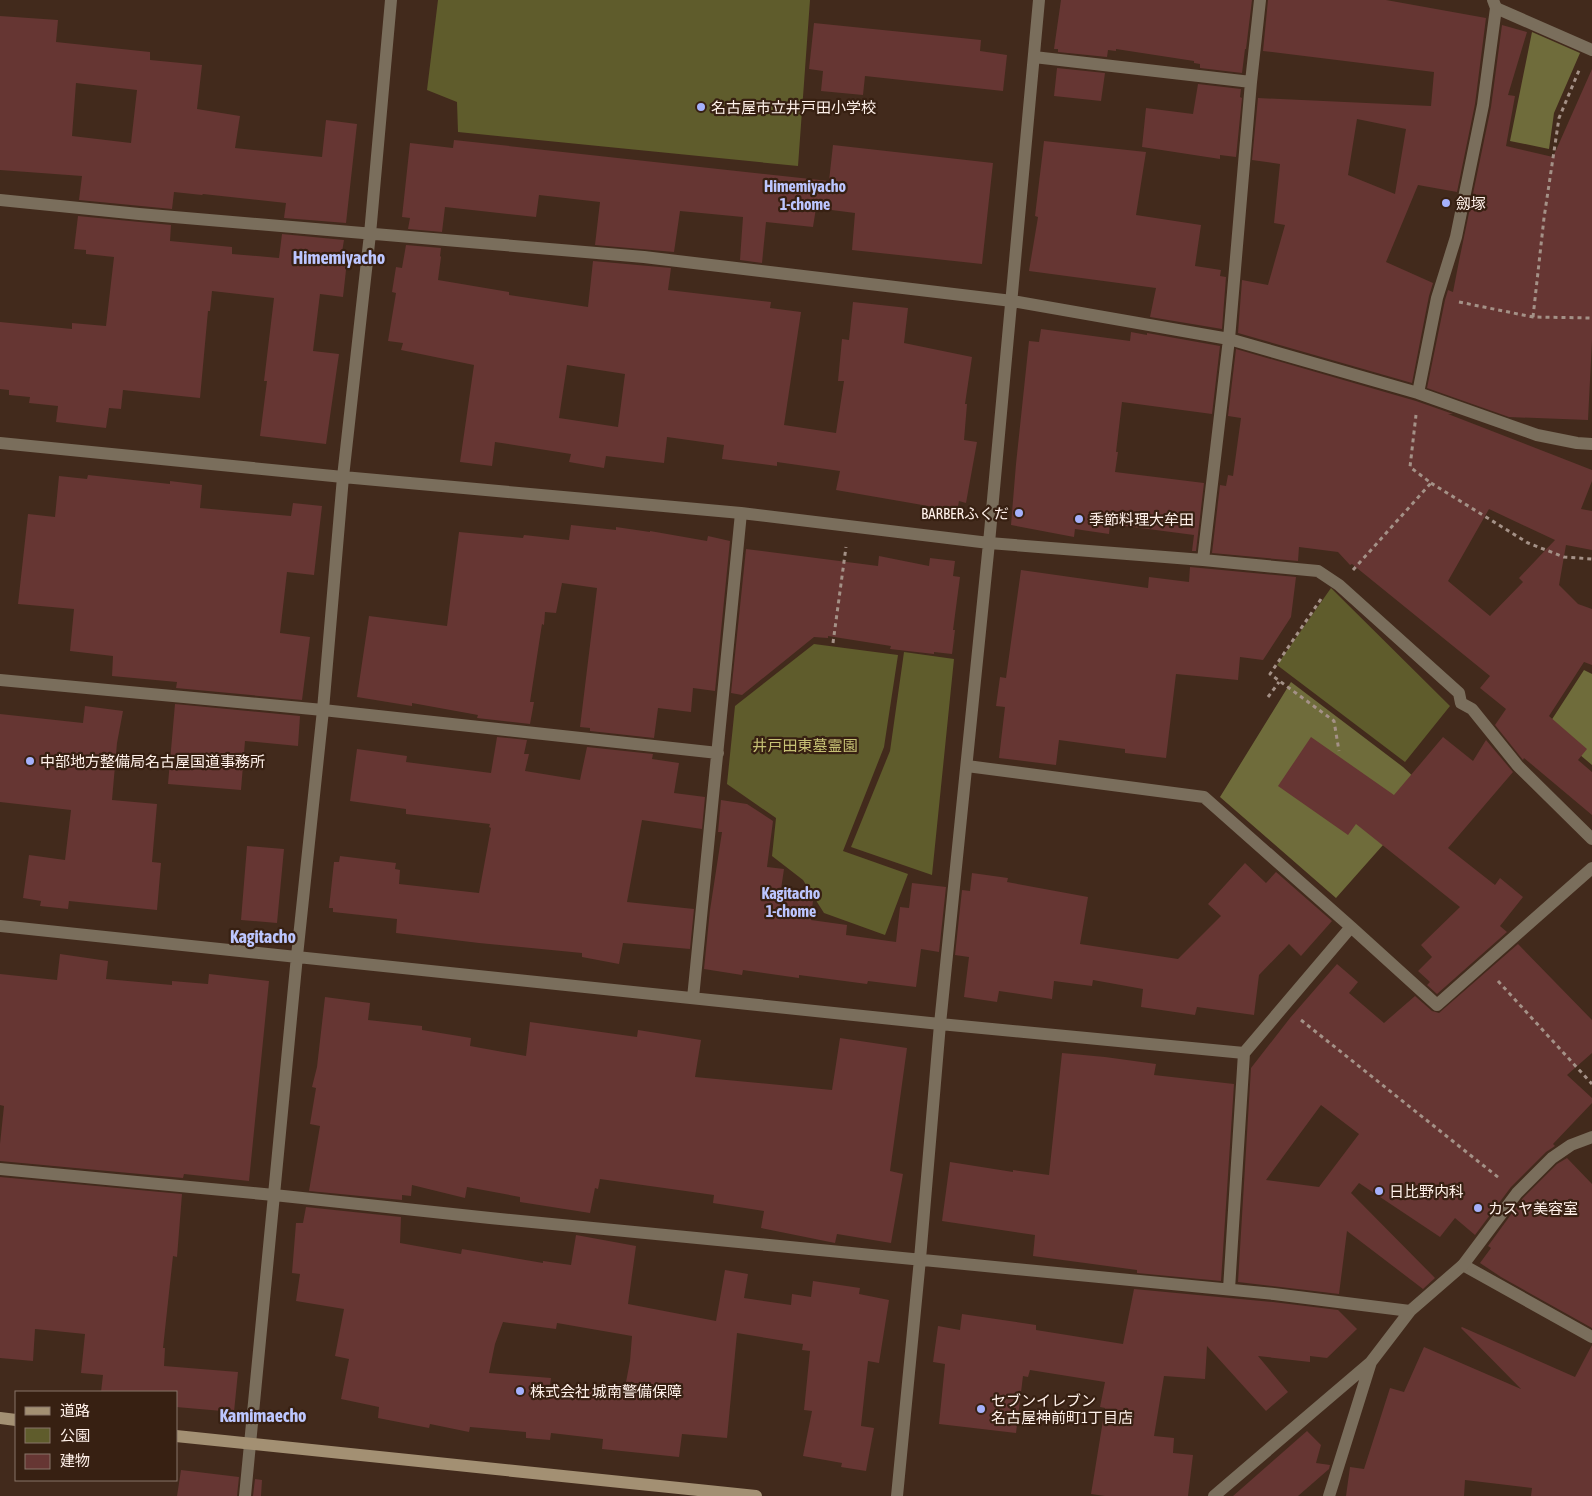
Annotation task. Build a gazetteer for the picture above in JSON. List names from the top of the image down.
{
  "districts": [
    "Himemiyacho 1-chome",
    "Himemiyacho",
    "Kagitacho 1-chome",
    "Kagitacho",
    "Kamimaecho"
  ],
  "parks": ["井戸田東墓霊園"],
  "places": [
    "名古屋市立井戸田小学校",
    "劔塚",
    "BARBERふくだ",
    "季節料理大牟田",
    "中部地方整備局名古屋国道事務所",
    "日比野内科",
    "カスヤ美容室",
    "株式会社 城南警備保障",
    "セブンイレブン 名古屋神前町1丁目店"
  ],
  "legend": ["道路", "公園", "建物"]
}
